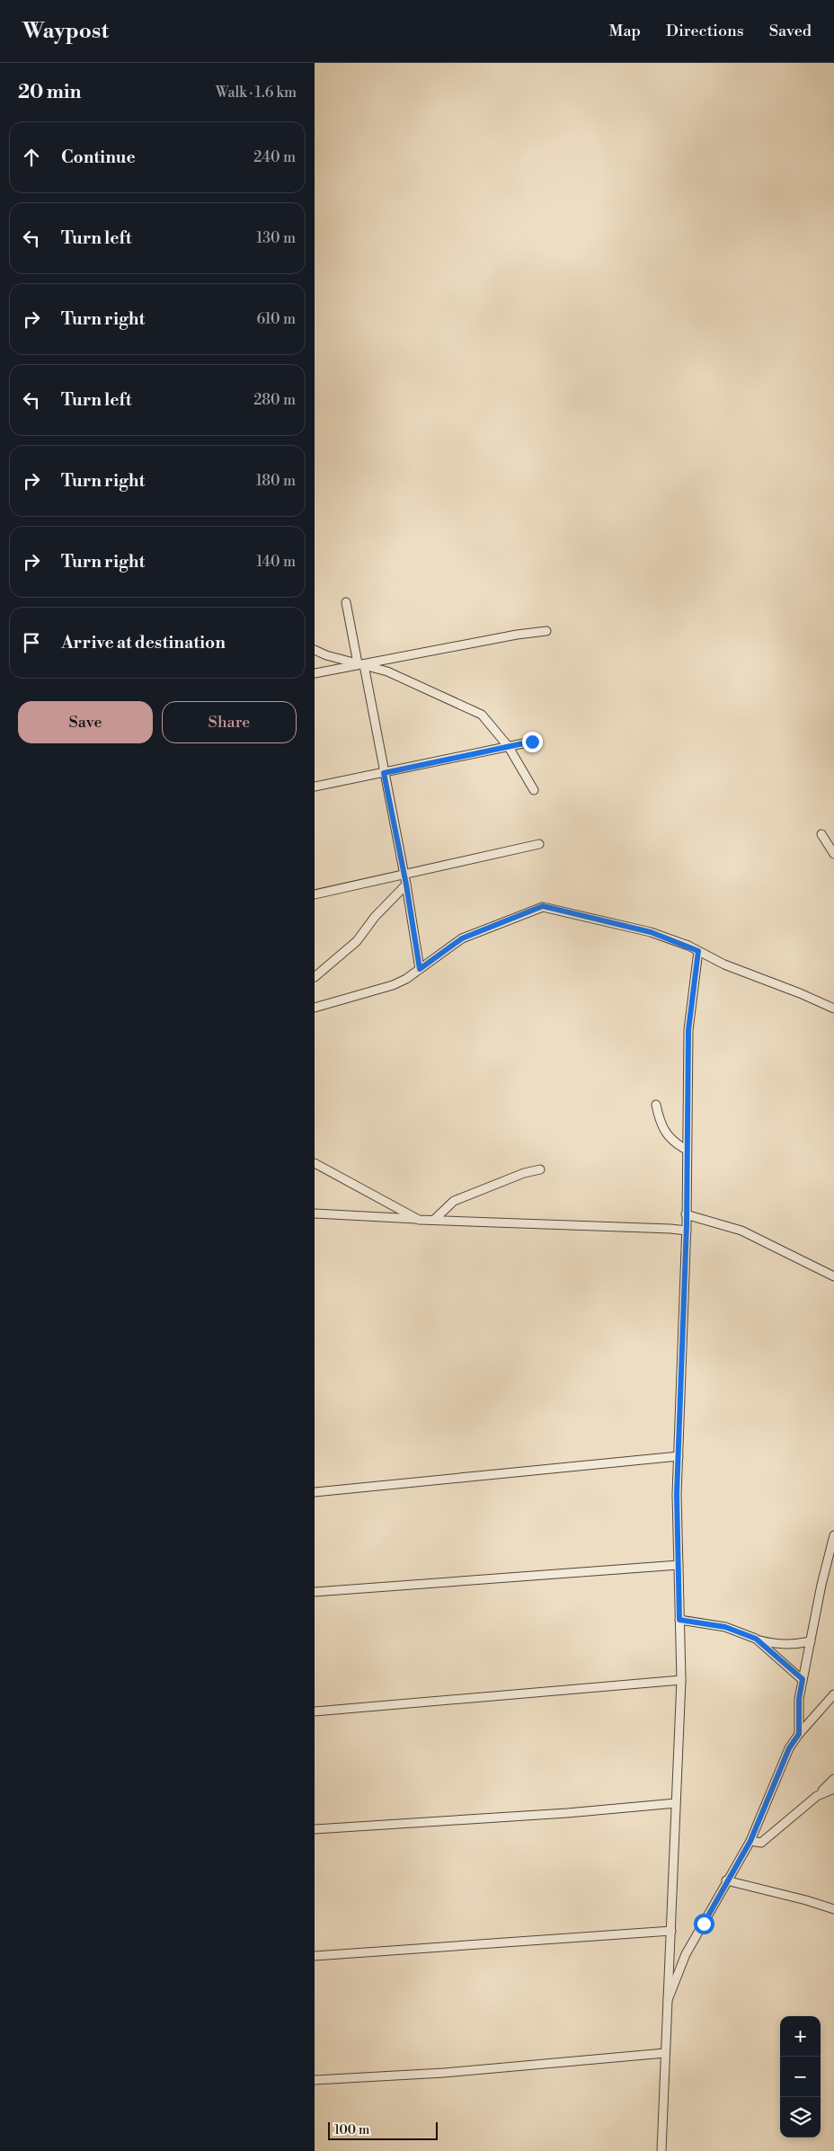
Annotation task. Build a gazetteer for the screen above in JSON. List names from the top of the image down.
{
  "scale_bar": "100 m",
  "page": {
    "header": "Waypost",
    "nav": ["Map", "Directions", "Saved"],
    "heading": ["20 min", "Walk · 1.6 km"],
    "list": [
      ["Continue", "240 m"],
      ["Turn left", "130 m"],
      ["Turn right", "610 m"],
      ["Turn left", "280 m"],
      ["Turn right", "180 m"],
      ["Turn right", "140 m"],
      "Arrive at destination"
    ],
    "buttons": ["Save", "Share"],
    "map_buttons": ["+", "−"],
    "scale": "100 m"
  }
}
